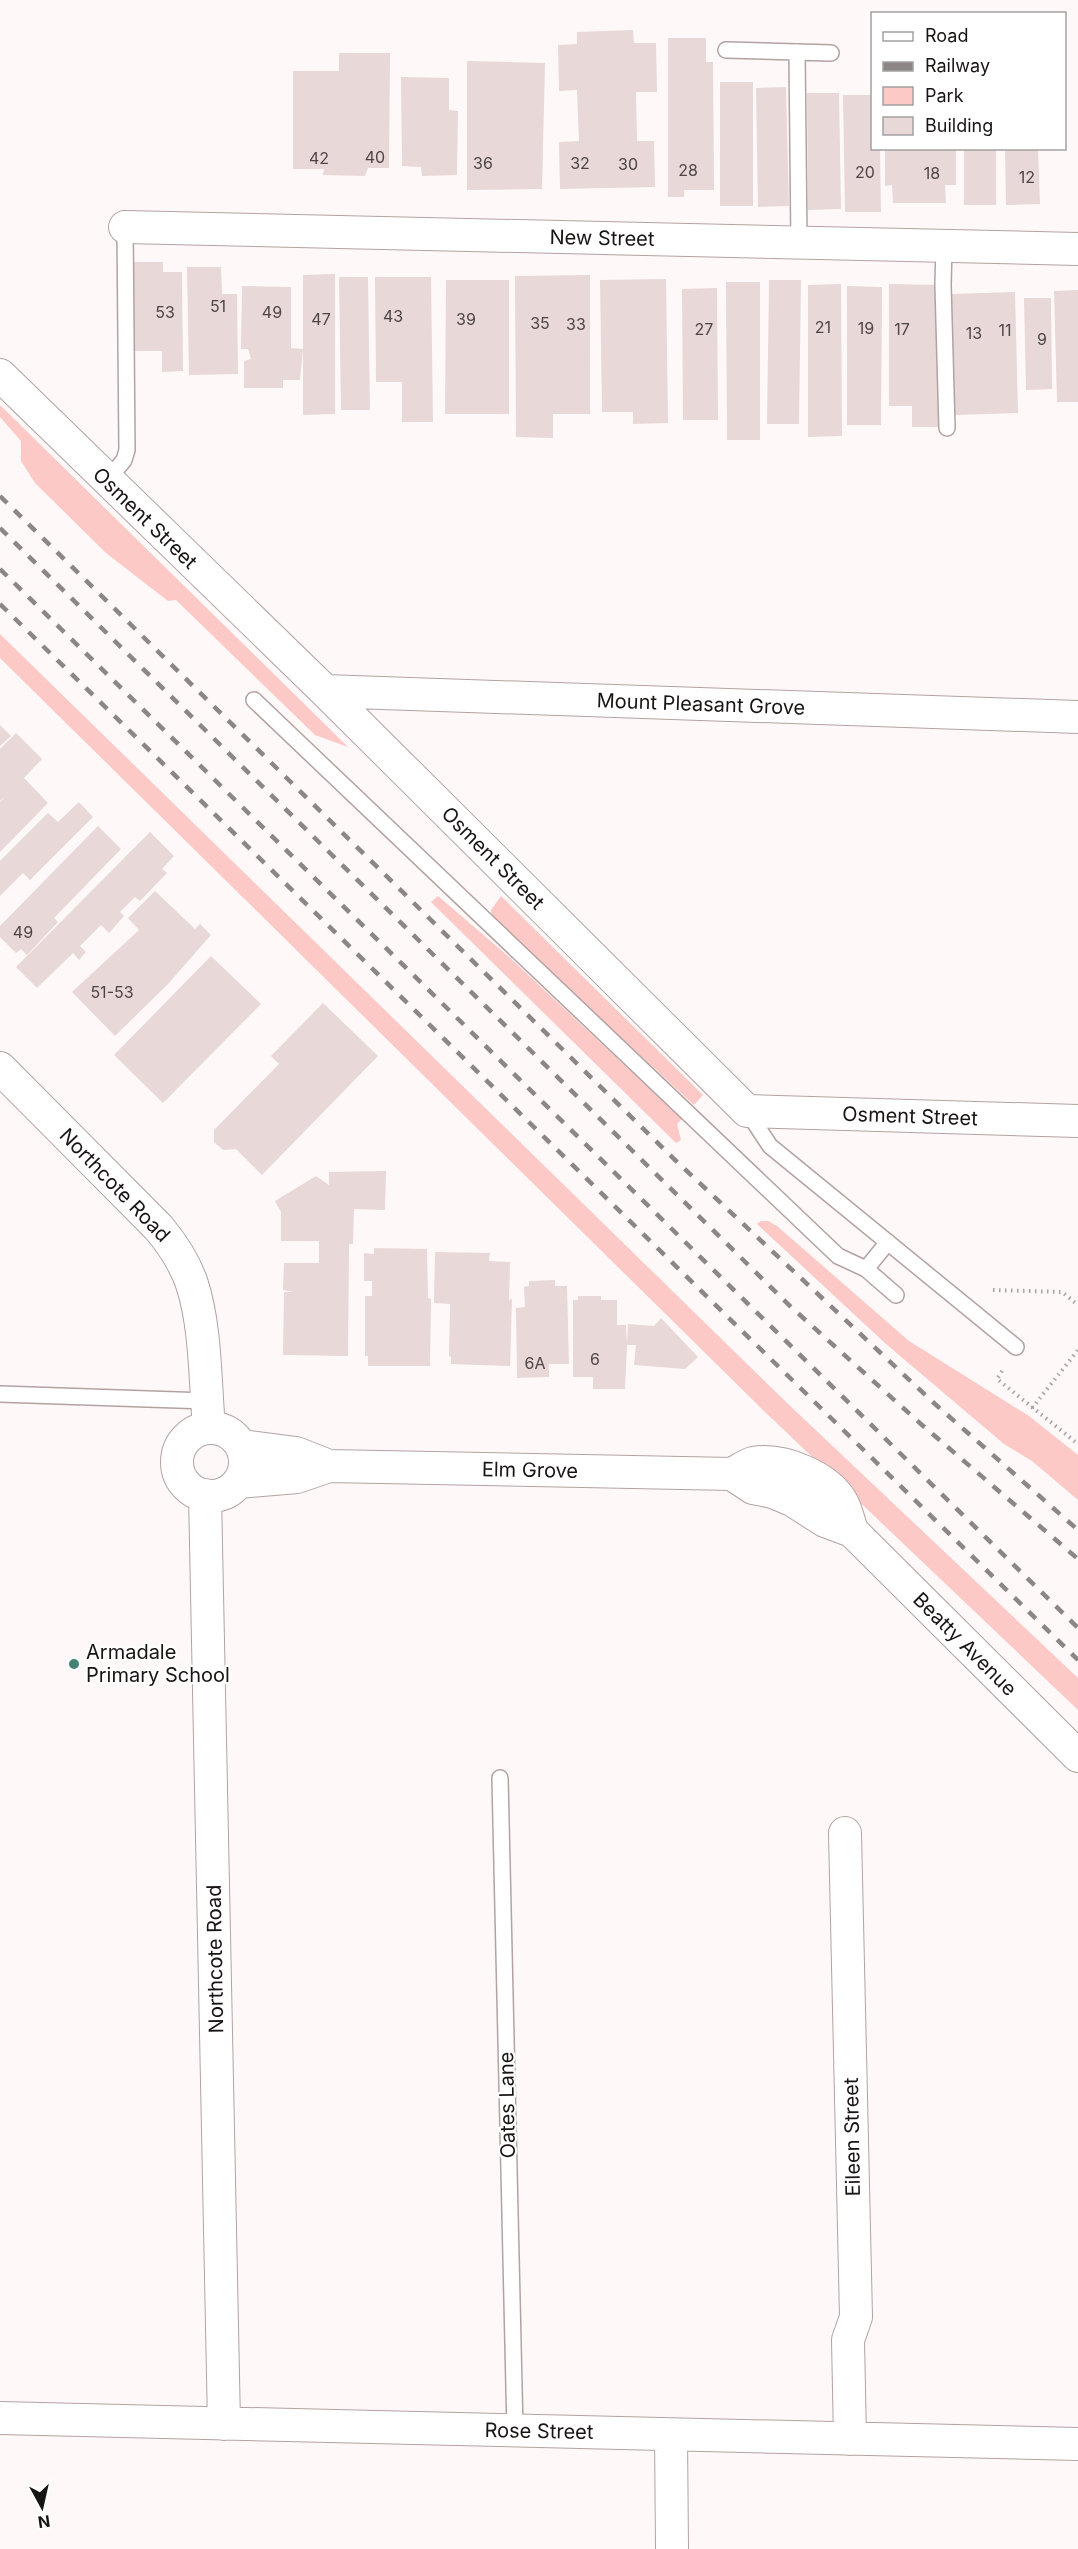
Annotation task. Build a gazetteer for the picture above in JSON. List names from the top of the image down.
{
  "streets": {
    "street": [
      "New Street",
      "Osment Street",
      "Mount Pleasant Grove",
      "Northcote Road",
      "Elm Grove",
      "Beatty Avenue",
      "Eileen Street",
      "Rose Street"
    ],
    "lane": ["Oates Lane"]
  },
  "crossings": [
    ["Osment Street", "Mount Pleasant Grove"],
    ["Northcote Road", "Elm Grove"],
    ["Northcote Road", "Rose Street"],
    ["Elm Grove", "Beatty Avenue"],
    ["Oates Lane", "Rose Street"],
    ["Eileen Street", "Rose Street"]
  ],
  "places": ["Armadale Primary School"],
  "house_numbers": [
    "40",
    "42",
    "36",
    "32",
    "30",
    "28",
    "20",
    "18",
    "12",
    "51",
    "53",
    "49",
    "43",
    "47",
    "39",
    "35",
    "33",
    "21",
    "19",
    "27",
    "17",
    "11",
    "13",
    "9",
    "49",
    "51-53",
    "6",
    "6A"
  ],
  "legend": [
    "Road",
    "Railway",
    "Park",
    "Building"
  ],
  "north": "bottom"
}
